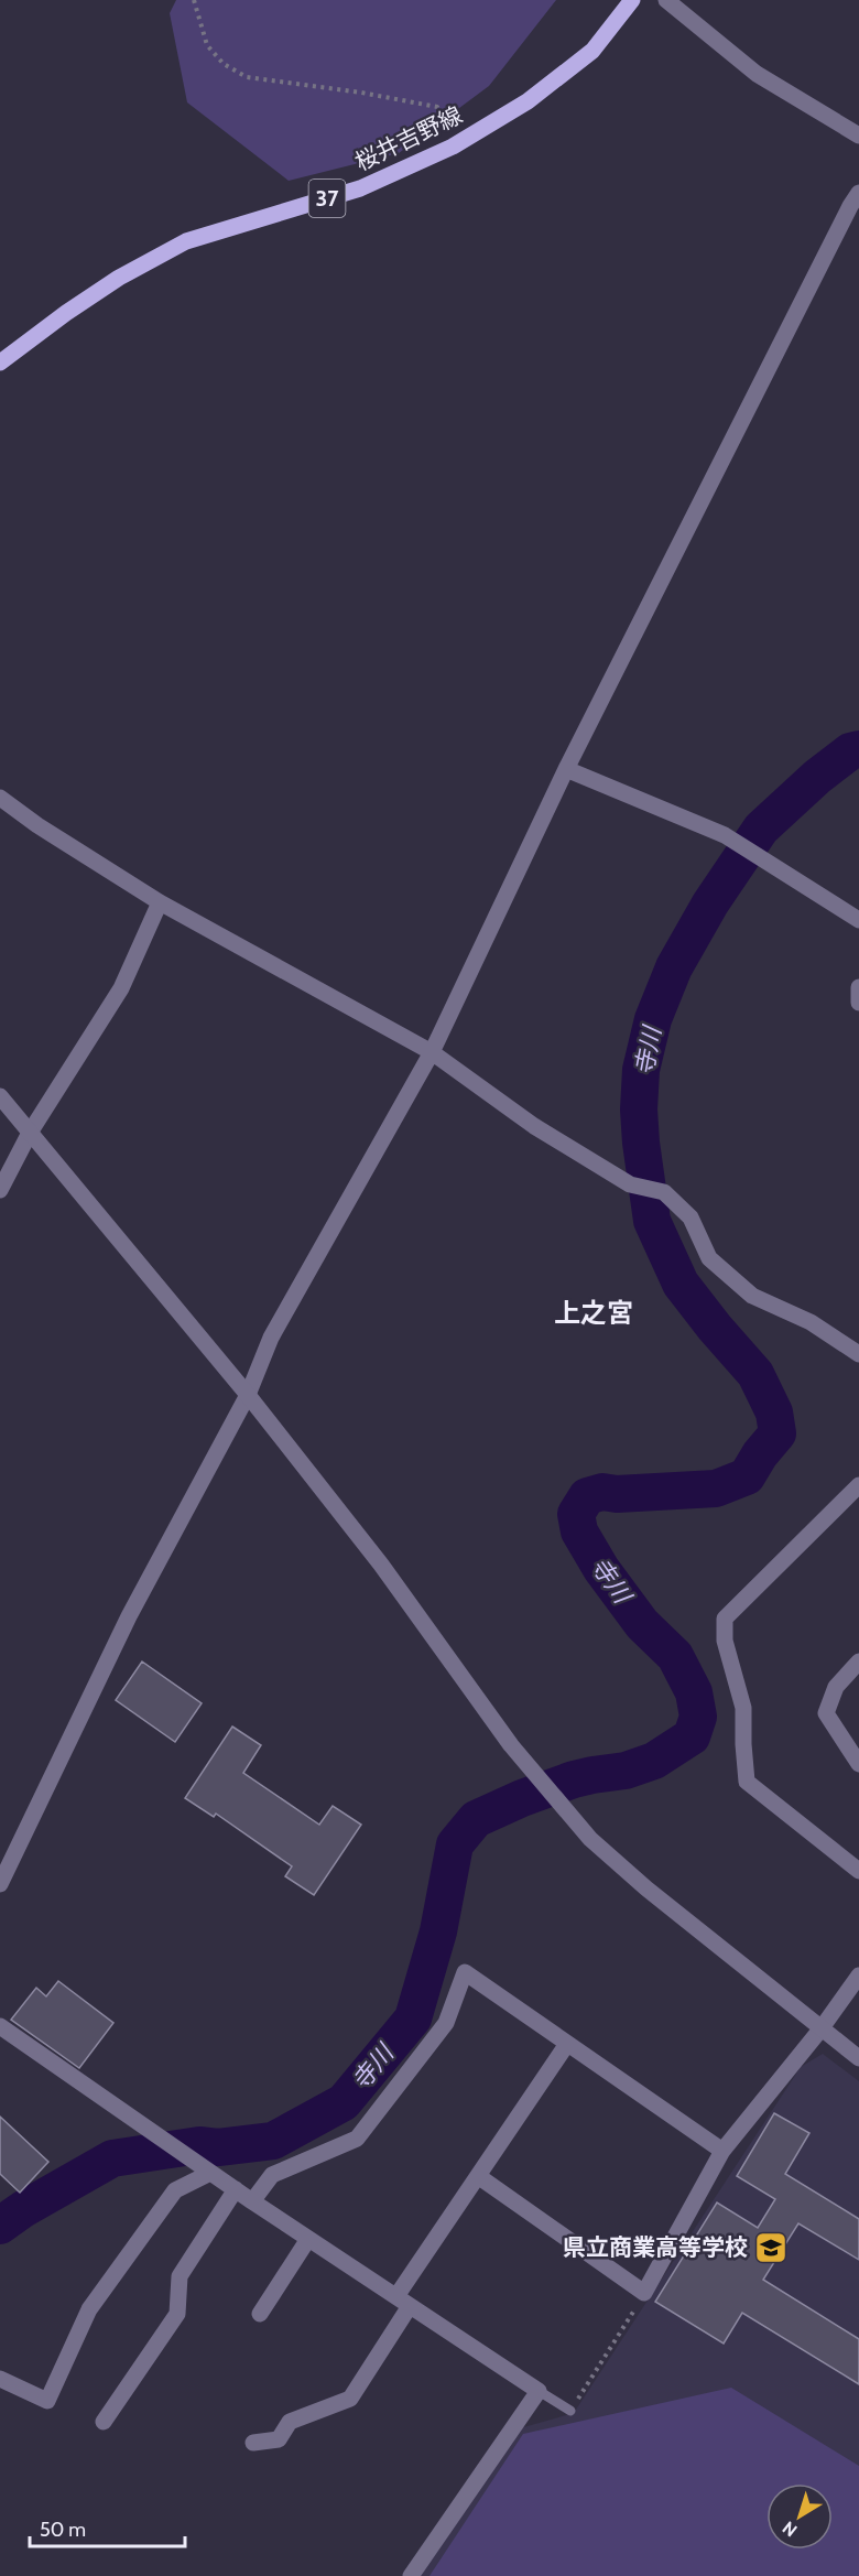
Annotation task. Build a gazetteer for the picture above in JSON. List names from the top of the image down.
{
  "streets": {
    "main road": ["桜井吉野線", "37"]
  },
  "districts": ["上之宮"],
  "water": ["寺川"],
  "places": {
    "school or university": ["県立商業高等学校"]
  },
  "scale_bar": "50 m",
  "north": "bottom left"
}
